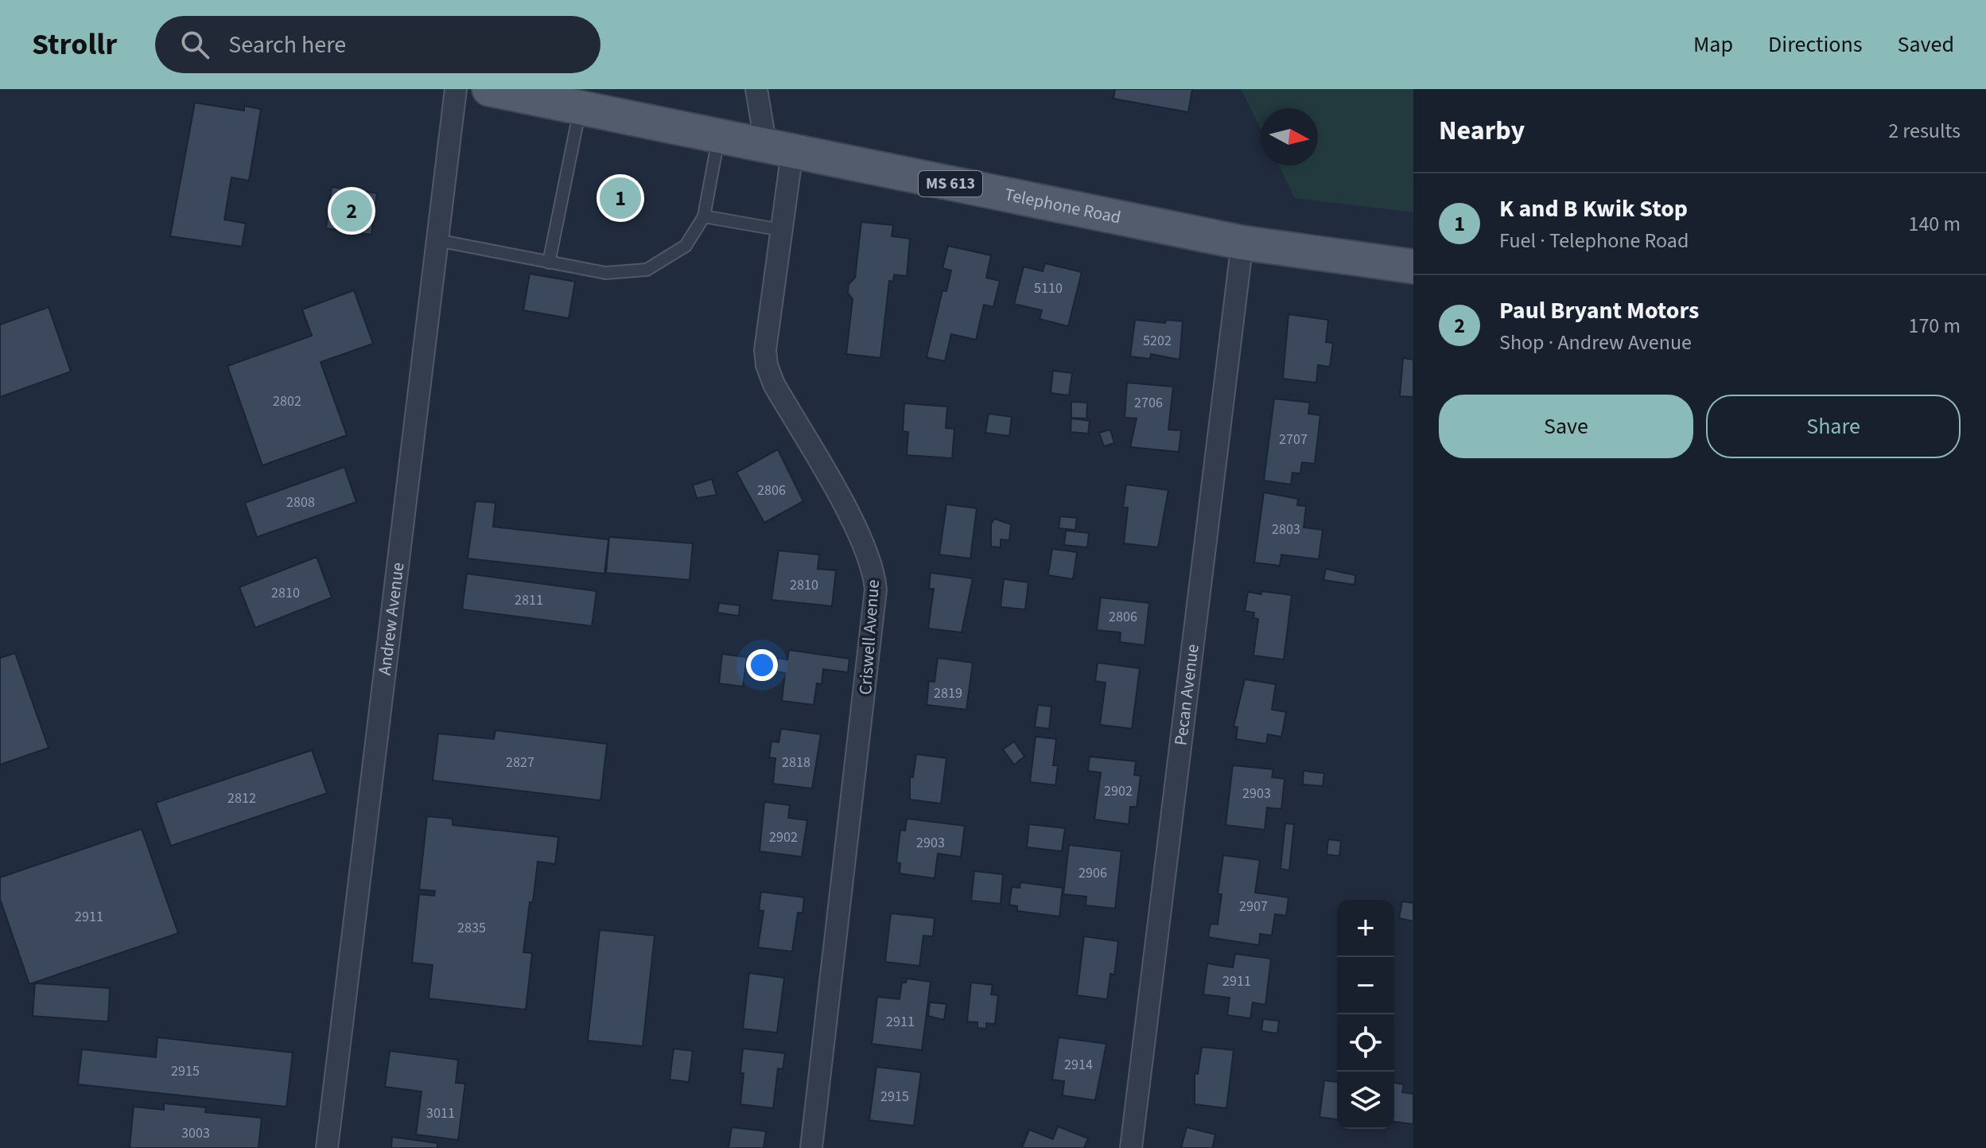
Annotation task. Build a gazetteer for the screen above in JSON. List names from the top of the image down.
{
  "streets": {
    "main road": ["MS 613", "Telephone Road"],
    "street": ["Andrew Avenue", "Criswell Avenue", "Pecan Avenue"]
  },
  "crossings": [
    ["Telephone Road", "Criswell Avenue"],
    ["Telephone Road", "Pecan Avenue"]
  ],
  "house_numbers": [
    "5110",
    "5202",
    "2802",
    "2706",
    "2707",
    "2806",
    "2808",
    "2803",
    "2810",
    "2810",
    "2811",
    "2806",
    "2819",
    "2827",
    "2818",
    "2902",
    "2903",
    "2812",
    "2902",
    "2903",
    "2906",
    "2907",
    "2911",
    "2835",
    "2911",
    "2911",
    "2914",
    "2915",
    "2915",
    "3011",
    "3003"
  ],
  "north": "right",
  "page": {
    "header": "Strollr",
    "search": "Search here",
    "nav": ["Map", "Directions", "Saved"],
    "heading": ["Nearby", "2 results"],
    "list": [
      {
        "mark": "1",
        "name": "K and B Kwik Stop",
        "note": "Fuel · Telephone Road",
        "value": "140 m"
      },
      {
        "mark": "2",
        "name": "Paul Bryant Motors",
        "note": "Shop · Andrew Avenue",
        "value": "170 m"
      }
    ],
    "pins": ["1", "2"],
    "buttons": ["Save", "Share"],
    "map_buttons": ["+", "−"]
  }
}
